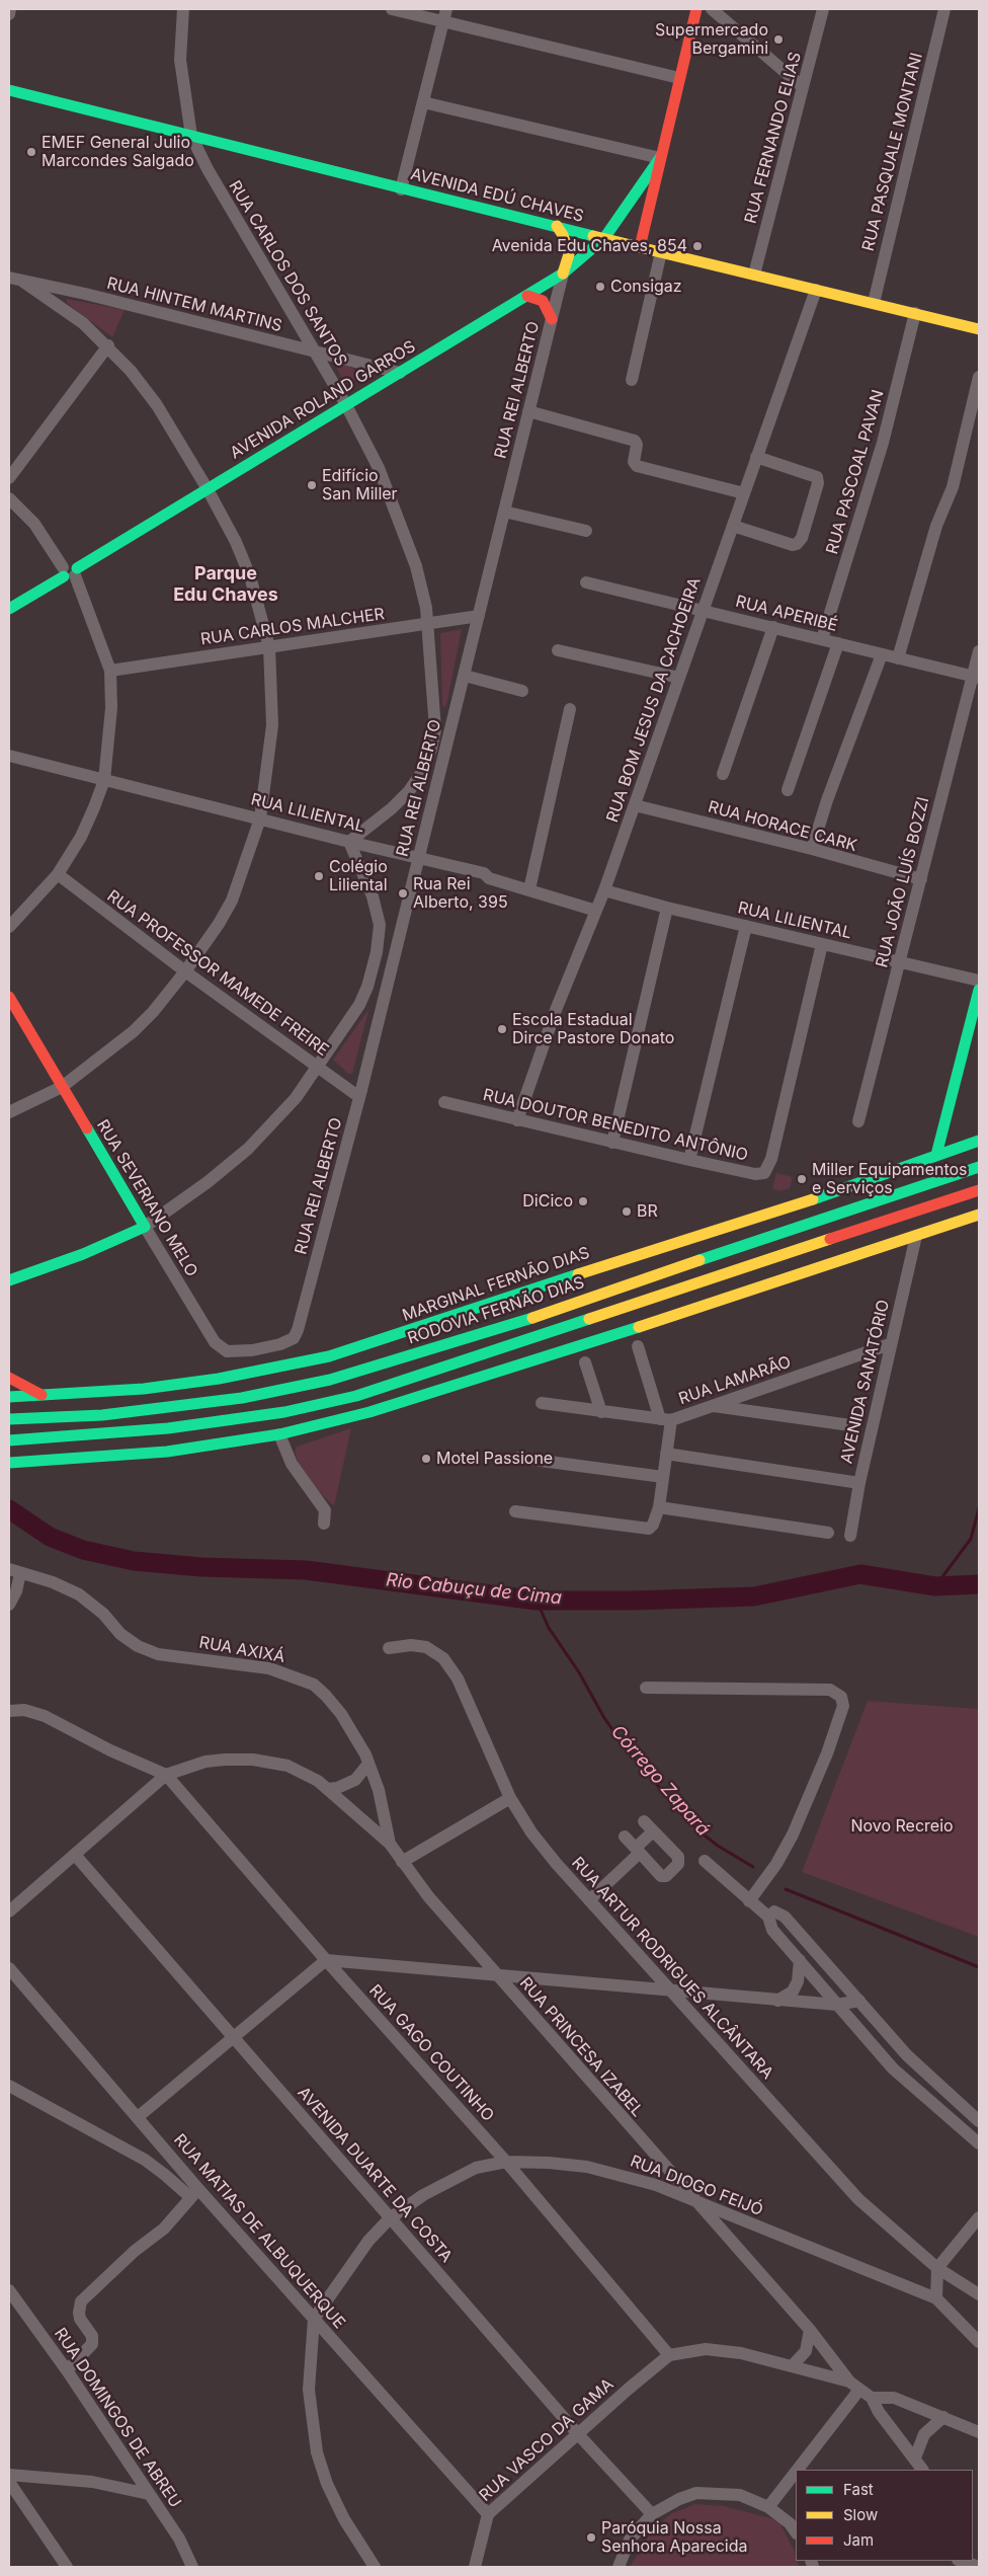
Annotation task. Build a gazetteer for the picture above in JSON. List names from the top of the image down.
{
  "streets": {
    "main road": [
      "AVENIDA EDÚ CHAVES",
      "AVENIDA ROLAND GARROS",
      "RUA SEVERIANO MELO",
      "MARGINAL FERNÃO DIAS",
      "RODOVIA FERNÃO DIAS"
    ],
    "street": [
      "RUA FERNANDO ELIAS",
      "RUA PASQUALE MONTANI",
      "RUA CARLOS DOS SANTOS",
      "RUA HINTEM MARTINS",
      "RUA REI ALBERTO",
      "RUA PASCOAL PAVAN",
      "RUA APERIBÉ",
      "RUA CARLOS MALCHER",
      "RUA BOM JESUS DA CACHOEIRA",
      "RUA LILIENTAL",
      "RUA HORACE CARK",
      "RUA JOÃO LUÍS BOZZI",
      "RUA PROFESSOR MAMEDE FREIRE",
      "RUA DOUTOR BENEDITO ANTÔNIO",
      "RUA LAMARÃO",
      "AVENIDA SANATÓRIO",
      "RUA AXIXÁ",
      "RUA ARTUR RODRIGUES ALCÂNTARA",
      "RUA PRINCESA IZABEL",
      "RUA GAGO COUTINHO",
      "AVENIDA DUARTE DA COSTA",
      "RUA DIOGO FEIJÓ",
      "RUA MATIAS DE ALBUQUERQUE",
      "RUA DOMINGOS DE ABREU",
      "RUA VASCO DA GAMA"
    ]
  },
  "crossings": [
    ["RUA FERNANDO ELIAS", "AVENIDA EDÚ CHAVES"],
    ["RUA PASQUALE MONTANI", "AVENIDA EDÚ CHAVES"],
    ["AVENIDA EDÚ CHAVES", "RUA CARLOS DOS SANTOS"],
    ["AVENIDA EDÚ CHAVES", "AVENIDA ROLAND GARROS"],
    ["AVENIDA EDÚ CHAVES", "RUA PASCOAL PAVAN"],
    ["AVENIDA EDÚ CHAVES", "RUA BOM JESUS DA CACHOEIRA"],
    ["RUA CARLOS DOS SANTOS", "RUA HINTEM MARTINS"],
    ["RUA CARLOS DOS SANTOS", "AVENIDA ROLAND GARROS"],
    ["RUA CARLOS DOS SANTOS", "RUA CARLOS MALCHER"],
    ["RUA CARLOS DOS SANTOS", "RUA LILIENTAL"],
    ["RUA HINTEM MARTINS", "AVENIDA ROLAND GARROS"],
    ["RUA REI ALBERTO", "AVENIDA ROLAND GARROS"],
    ["RUA REI ALBERTO", "RUA CARLOS MALCHER"],
    ["RUA REI ALBERTO", "RUA LILIENTAL"],
    ["RUA REI ALBERTO", "RUA PROFESSOR MAMEDE FREIRE"],
    ["RUA REI ALBERTO", "RUA SEVERIANO MELO"],
    ["RUA PASCOAL PAVAN", "RUA APERIBÉ"],
    ["RUA APERIBÉ", "RUA BOM JESUS DA CACHOEIRA"],
    ["RUA APERIBÉ", "RUA JOÃO LUÍS BOZZI"],
    ["RUA BOM JESUS DA CACHOEIRA", "RUA LILIENTAL"],
    ["RUA BOM JESUS DA CACHOEIRA", "RUA HORACE CARK"],
    ["RUA BOM JESUS DA CACHOEIRA", "RUA DOUTOR BENEDITO ANTÔNIO"],
    ["RUA LILIENTAL", "RUA JOÃO LUÍS BOZZI"],
    ["RUA LILIENTAL", "RUA DOUTOR BENEDITO ANTÔNIO"],
    ["RUA HORACE CARK", "RUA JOÃO LUÍS BOZZI"],
    ["RUA LAMARÃO", "AVENIDA SANATÓRIO"],
    ["RUA AXIXÁ", "RUA PRINCESA IZABEL"],
    ["RUA PRINCESA IZABEL", "RUA GAGO COUTINHO"],
    ["RUA PRINCESA IZABEL", "RUA DIOGO FEIJÓ"],
    ["RUA GAGO COUTINHO", "RUA DIOGO FEIJÓ"],
    ["RUA GAGO COUTINHO", "RUA VASCO DA GAMA"],
    ["AVENIDA DUARTE DA COSTA", "RUA DIOGO FEIJÓ"],
    ["AVENIDA DUARTE DA COSTA", "RUA VASCO DA GAMA"],
    ["RUA DIOGO FEIJÓ", "RUA MATIAS DE ALBUQUERQUE"],
    ["RUA MATIAS DE ALBUQUERQUE", "RUA VASCO DA GAMA"]
  ],
  "districts": ["Parque Edu Chaves"],
  "water": ["Rio Cabuçu de Cima", "Córrego Zapará"],
  "parks": ["Novo Recreio"],
  "places": [
    "Supermercado Bergamini",
    "EMEF General Julio Marcondes Salgado",
    "Avenida Edu Chaves, 854",
    "Consigaz",
    "Edifício San Miller",
    "Colégio Liliental",
    "Rua Rei Alberto, 395",
    "Escola Estadual Dirce Pastore Donato",
    "Miller Equipamentos e Serviços",
    "DiCico",
    "BR",
    "Motel Passione",
    "Paróquia Nossa Senhora Aparecida"
  ],
  "legend": ["Fast", "Slow", "Jam"]
}
